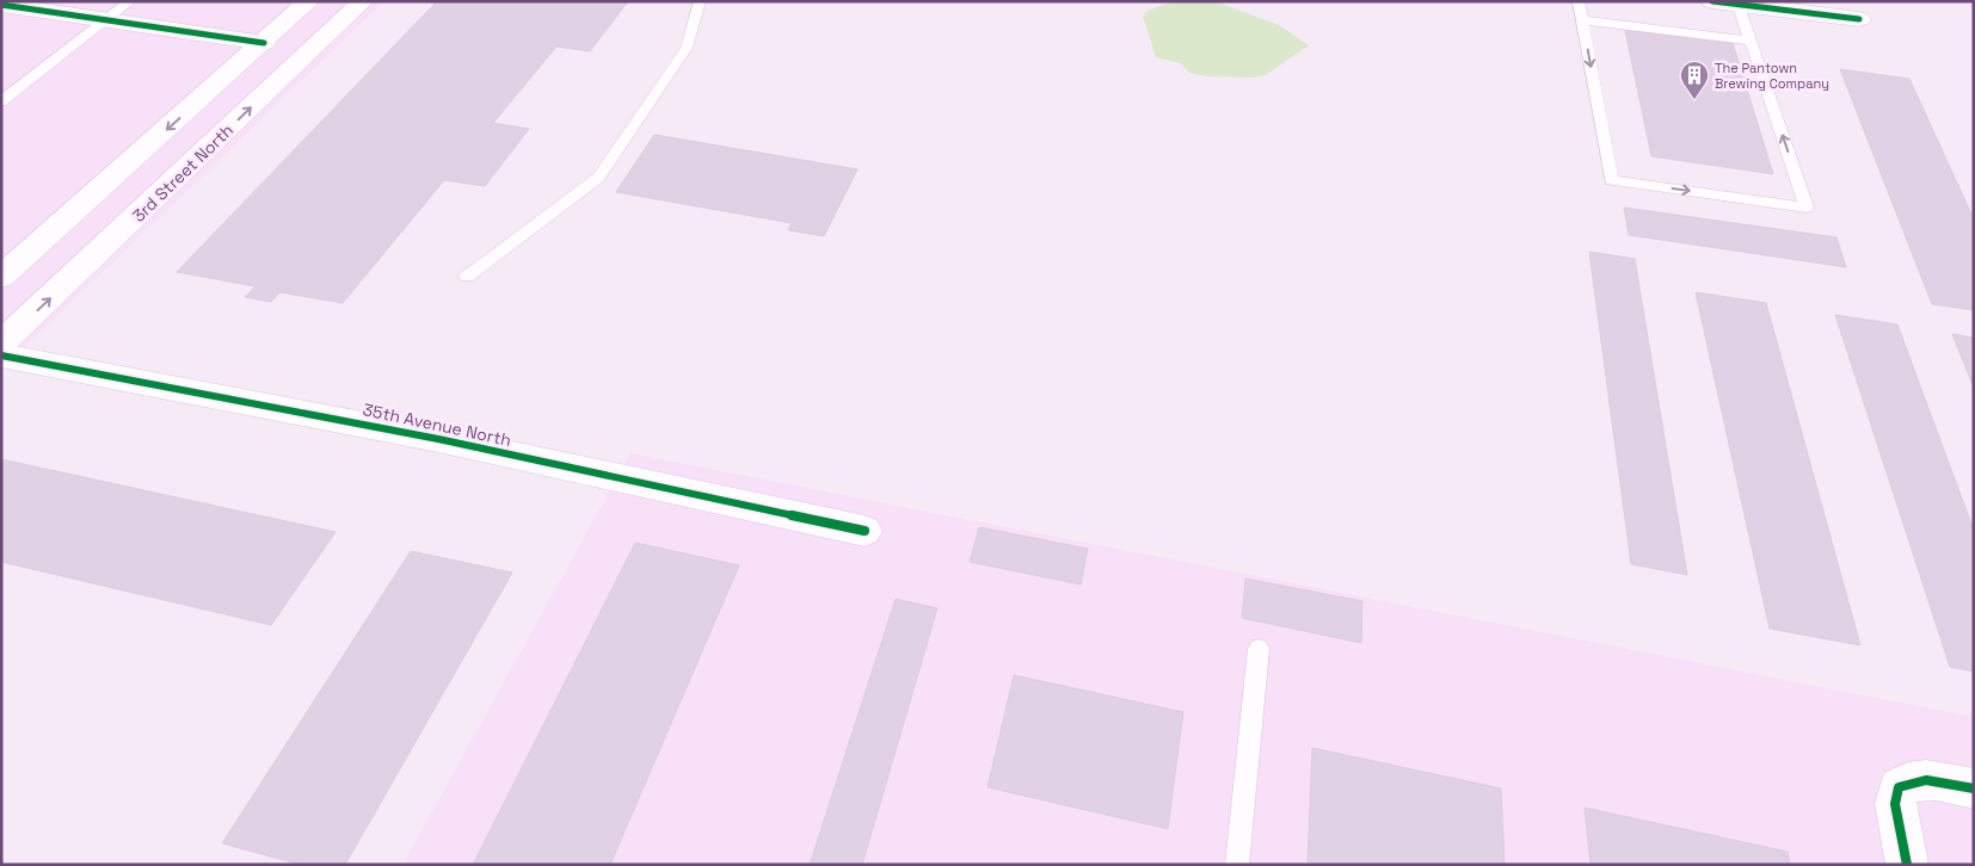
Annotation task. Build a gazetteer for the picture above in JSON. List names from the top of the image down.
{
  "streets": {
    "street": ["3rd Street North", "35th Avenue North"]
  },
  "places": {
    "building": ["The Pantown Brewing Company"]
  }
}
